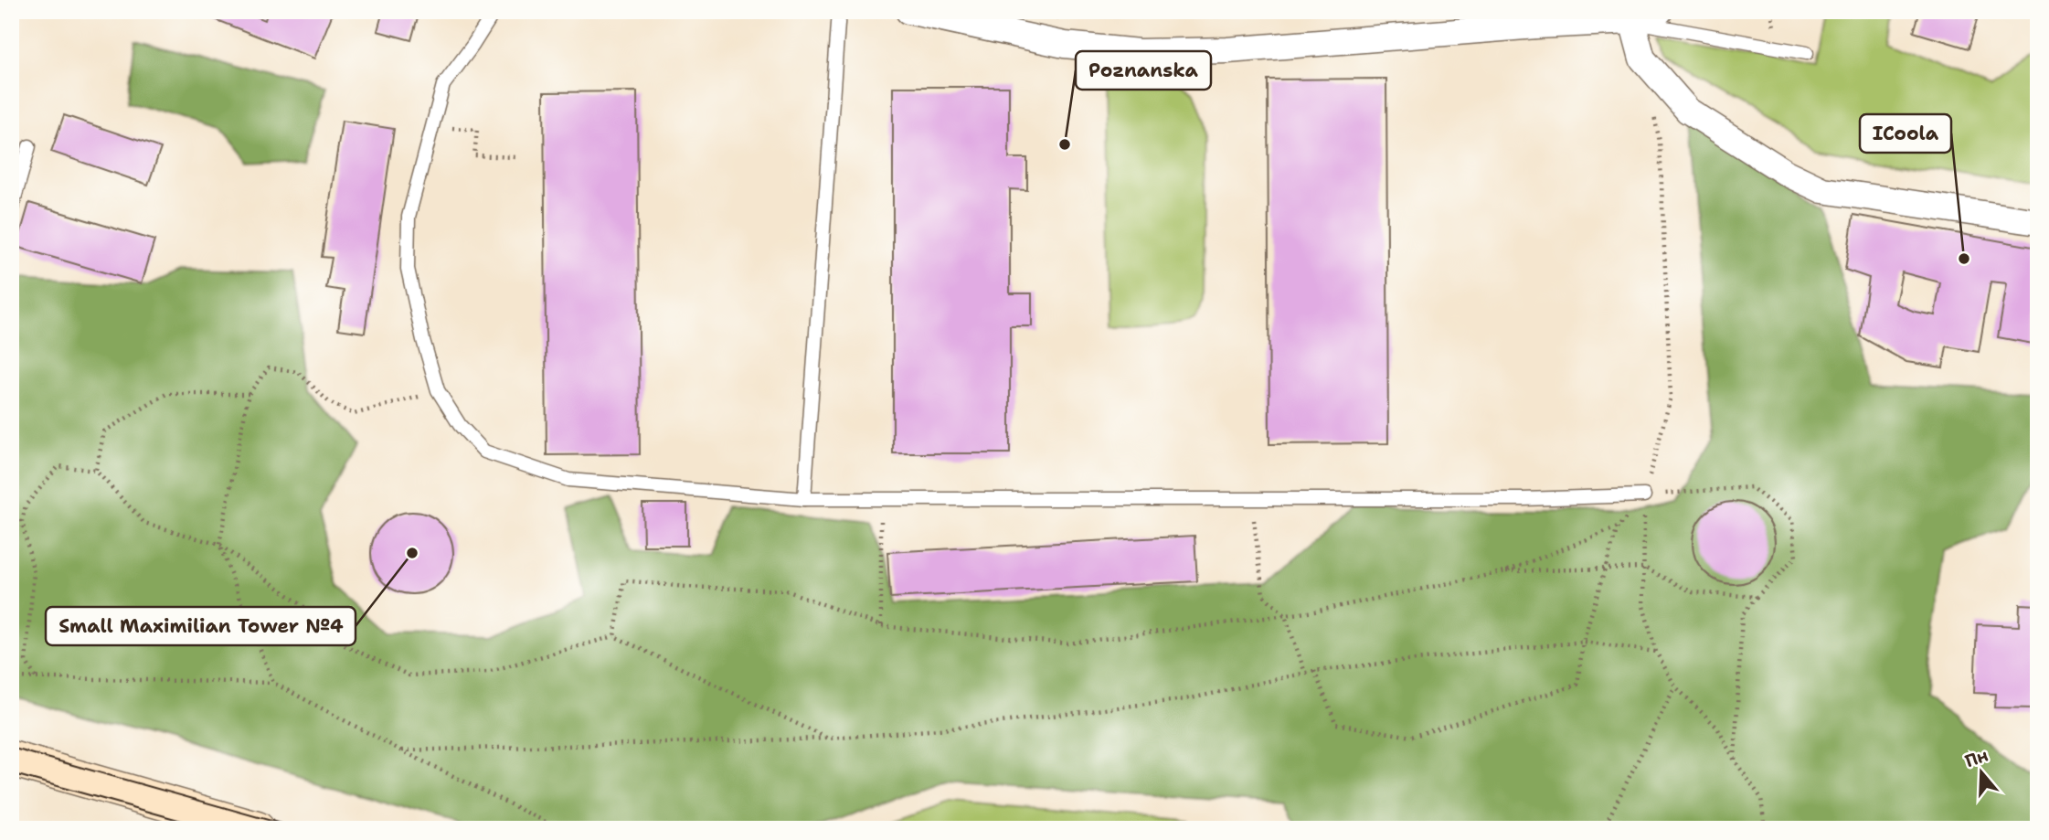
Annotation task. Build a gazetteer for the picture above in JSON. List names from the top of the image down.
{
  "places": ["Poznanska", "ICoola", "Small Maximilian Tower №4"],
  "north": "top"
}
